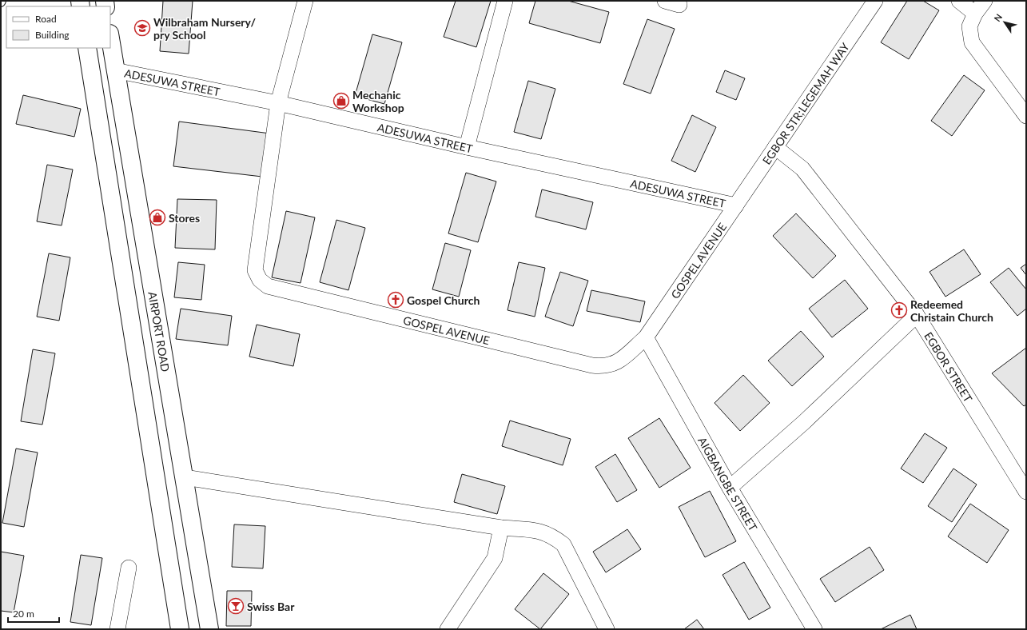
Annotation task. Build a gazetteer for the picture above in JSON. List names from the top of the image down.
{
  "streets": {
    "main road": ["AIRPORT ROAD"],
    "street": [
      "ADESUWA STREET",
      "EGBOR STR;LEGEMAH WAY",
      "GOSPEL AVENUE",
      "EGBOR STREET",
      "AIGBANGBE STREET"
    ]
  },
  "crossings": [
    ["ADESUWA STREET", "EGBOR STR;LEGEMAH WAY"],
    ["ADESUWA STREET", "GOSPEL AVENUE"],
    ["ADESUWA STREET", "AIRPORT ROAD"],
    ["EGBOR STR;LEGEMAH WAY", "GOSPEL AVENUE"],
    ["EGBOR STR;LEGEMAH WAY", "EGBOR STREET"],
    ["GOSPEL AVENUE", "AIGBANGBE STREET"]
  ],
  "places": {
    "school or university": ["Wilbraham Nursery/ pry School"],
    "shop": ["Mechanic Workshop", "Stores"],
    "church": ["Gospel Church", "Redeemed Christain Church"],
    "bar": ["Swiss Bar"]
  },
  "legend": ["Road", "Building"],
  "scale_bar": "20 m",
  "north": "top left"
}
